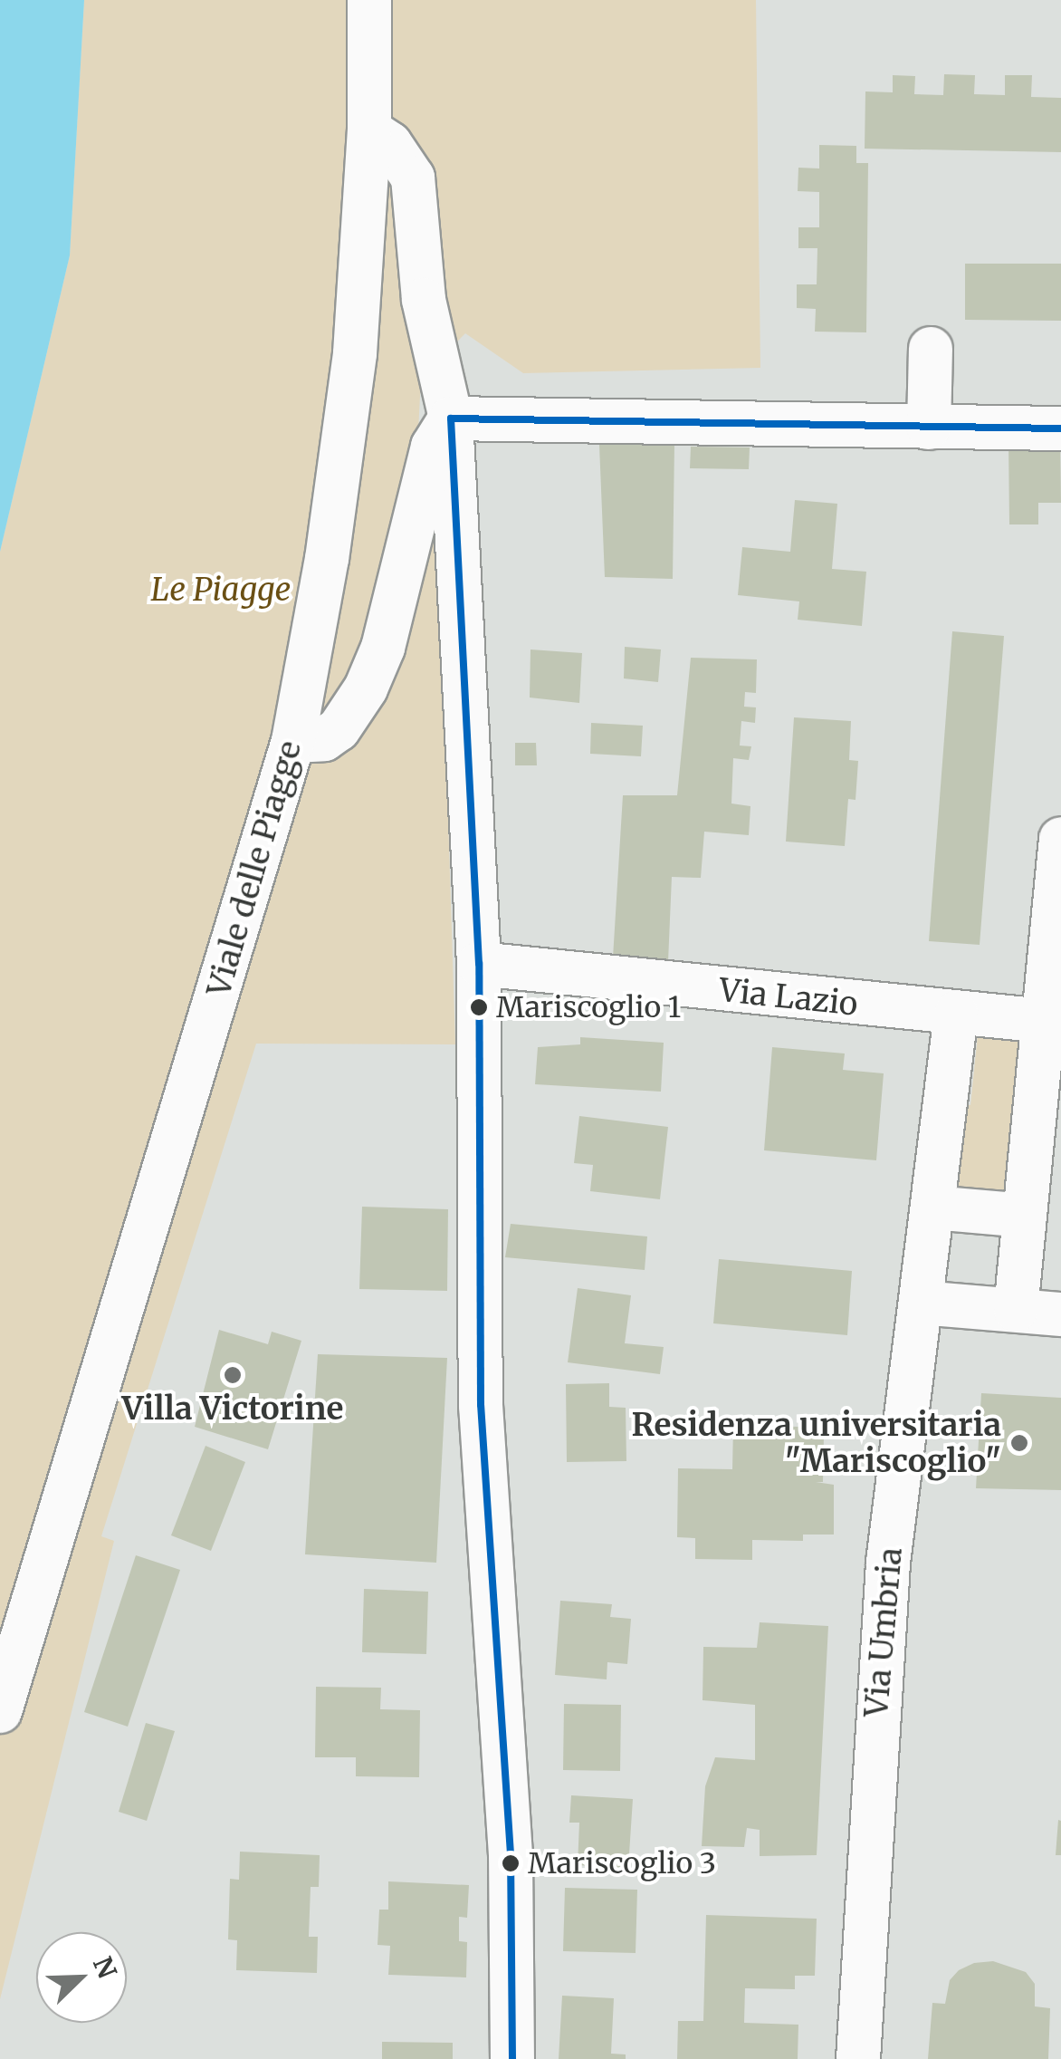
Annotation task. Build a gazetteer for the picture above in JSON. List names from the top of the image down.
{
  "streets": {
    "street": ["Viale delle Piagge", "Via Lazio", "Via Umbria"]
  },
  "crossings": [
    ["Via Lazio", "Via Umbria"]
  ],
  "parks": ["Le Piagge"],
  "places": [
    "Mariscoglio 1",
    "Villa Victorine",
    "Residenza universitaria \"Mariscoglio\"",
    "Mariscoglio 3"
  ],
  "north": "top right"
}
